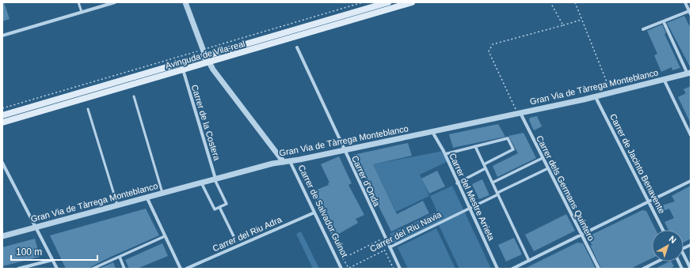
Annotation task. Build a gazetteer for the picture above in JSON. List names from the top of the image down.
{
  "streets": {
    "main road": ["Avinguda de Vila-real"],
    "street": [
      "Gran Via de Tàrrega Monteblanco",
      "Carrer de la Costera",
      "Carrer de Jacinto Benavente",
      "Carrer d'Onda",
      "Carrer dels Germans Quintero",
      "Carrer del Mestre Arrieta",
      "Carrer de Salvador Guinot",
      "Carrer del Riu Navia",
      "Carrer del Riu Adra"
    ]
  },
  "crossings": [
    ["Avinguda de Vila-real", "Carrer de la Costera"],
    ["Avinguda de Vila-real", "Carrer de Salvador Guinot"],
    ["Gran Via de Tàrrega Monteblanco", "Carrer de la Costera"],
    ["Gran Via de Tàrrega Monteblanco", "Carrer de Jacinto Benavente"],
    ["Gran Via de Tàrrega Monteblanco", "Carrer d'Onda"],
    ["Gran Via de Tàrrega Monteblanco", "Carrer dels Germans Quintero"],
    ["Gran Via de Tàrrega Monteblanco", "Carrer del Mestre Arrieta"],
    ["Gran Via de Tàrrega Monteblanco", "Carrer de Salvador Guinot"],
    ["Carrer d'Onda", "Carrer del Riu Navia"],
    ["Carrer dels Germans Quintero", "Carrer del Riu Navia"],
    ["Carrer del Mestre Arrieta", "Carrer del Riu Navia"],
    ["Carrer de Salvador Guinot", "Carrer del Riu Adra"]
  ],
  "scale_bar": "100 m",
  "north": "top right"
}
